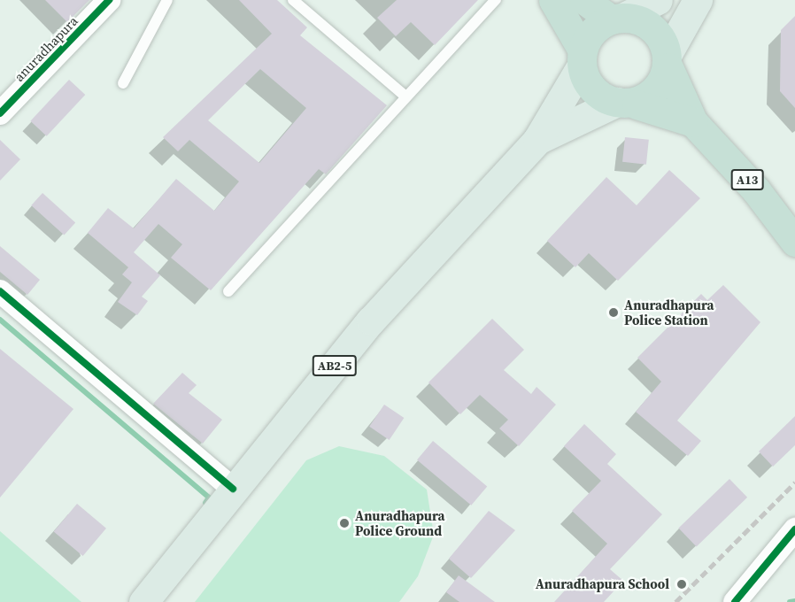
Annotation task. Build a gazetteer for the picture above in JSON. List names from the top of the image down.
{
  "streets": {
    "highway": ["A13"],
    "main road": ["AB2-5"],
    "street": ["anuradhapura"]
  },
  "crossings": [
    ["A13", "AB2-5"]
  ],
  "places": ["Anuradhapura Police Station", "Anuradhapura Police Ground", "Anuradhapura School"]
}
